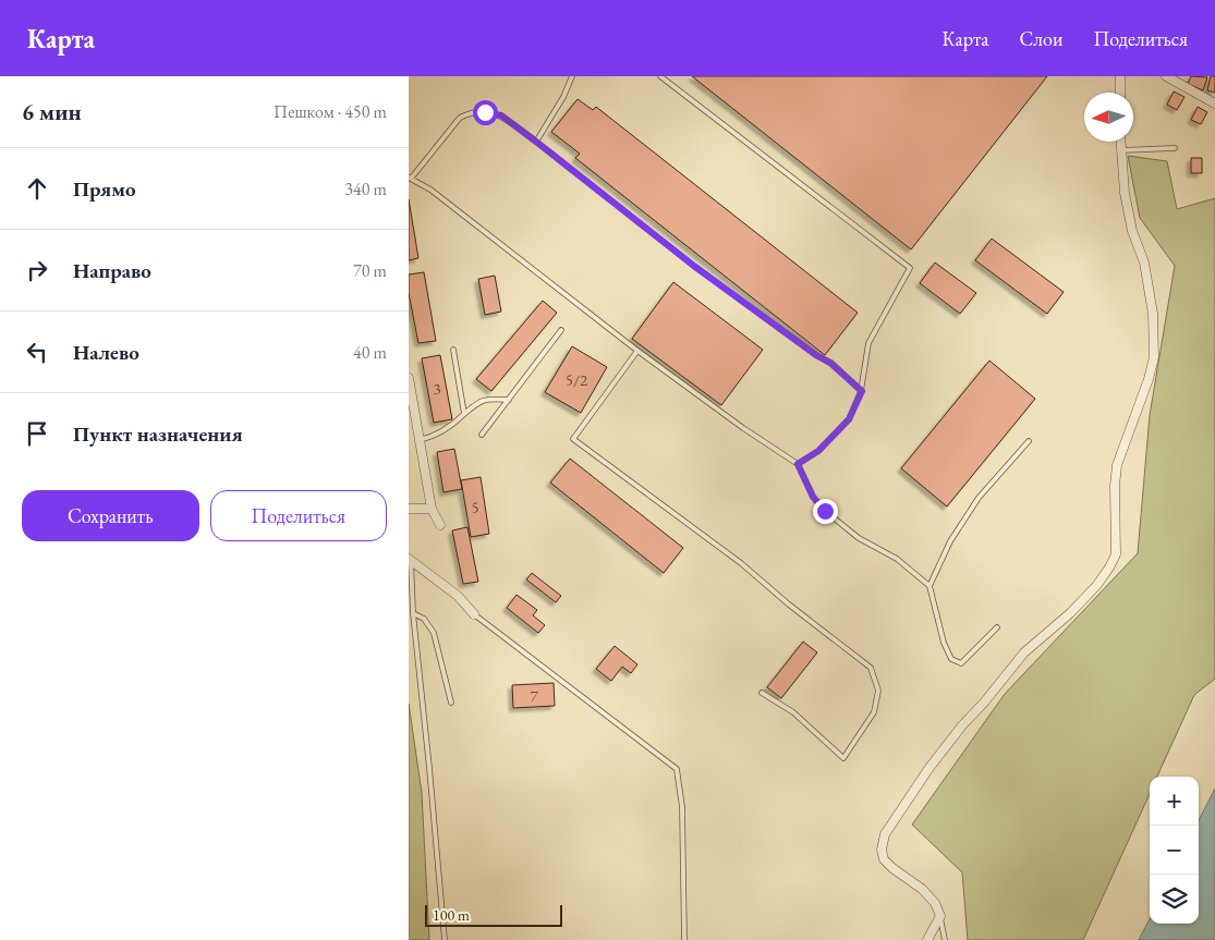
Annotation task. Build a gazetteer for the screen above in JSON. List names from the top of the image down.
{
  "house_numbers": [
    "5/2",
    "3",
    "5",
    "7"
  ],
  "scale_bar": "100 m",
  "north": "left",
  "page": {
    "header": "Карта",
    "nav": ["Карта", "Слои", "Поделиться"],
    "heading": ["6 мин", "Пешком · 450 m"],
    "list": [
      ["Прямо", "340 m"],
      ["Направо", "70 m"],
      ["Налево", "40 m"],
      "Пункт назначения"
    ],
    "buttons": ["Сохранить", "Поделиться"],
    "map_buttons": ["+", "−"],
    "scale": "100 m"
  }
}
